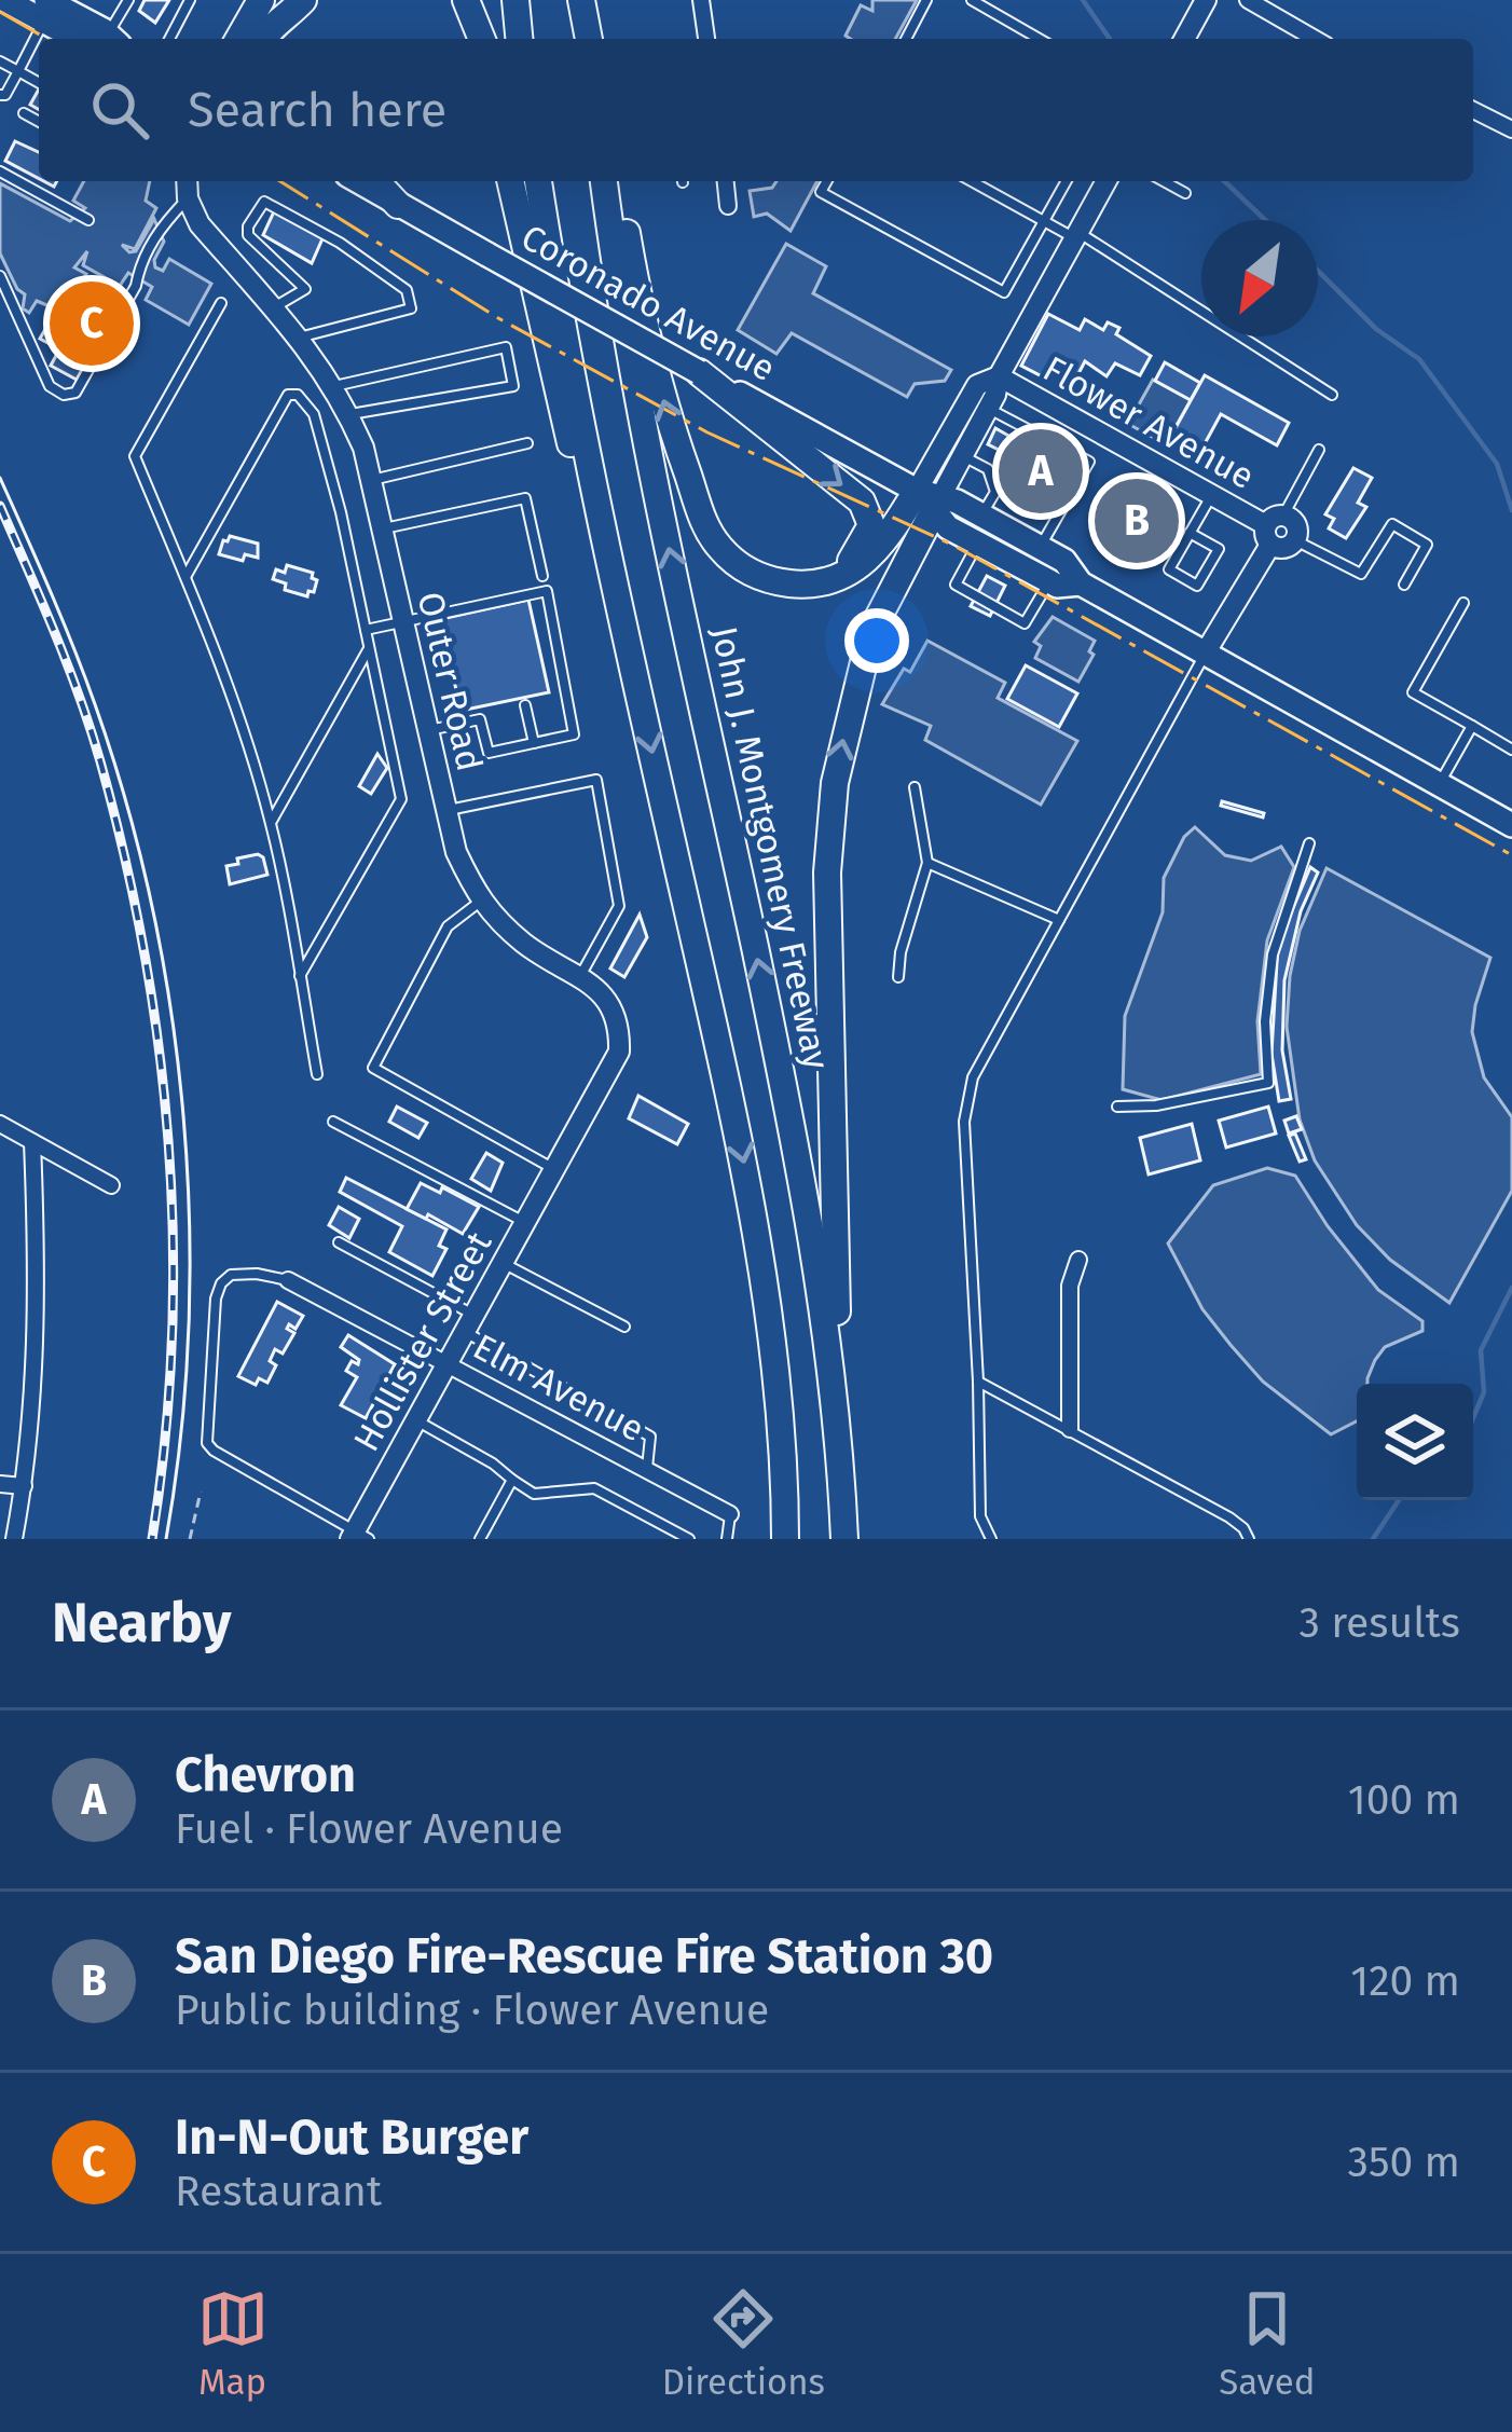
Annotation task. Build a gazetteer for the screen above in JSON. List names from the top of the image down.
{
  "streets": {
    "highway": ["John J. Montgomery Freeway"],
    "main road": ["Coronado Avenue"],
    "street": [
      "Flower Avenue",
      "Outer Road",
      "Hollister Street",
      "Elm Avenue"
    ]
  },
  "crossings": [
    ["Outer Road", "Hollister Street"],
    ["Hollister Street", "Elm Avenue"]
  ],
  "north": "bottom left",
  "page": {
    "search": "Search here",
    "pins": ["C", "A", "B"],
    "heading": ["Nearby", "3 results"],
    "list": [
      {
        "mark": "A",
        "name": "Chevron",
        "note": "Fuel · Flower Avenue",
        "value": "100 m"
      },
      {
        "mark": "B",
        "name": "San Diego Fire-Rescue Fire Station 30",
        "note": "Public building · Flower Avenue",
        "value": "120 m"
      },
      {
        "mark": "C",
        "name": "In-N-Out Burger",
        "note": "Restaurant",
        "value": "350 m"
      }
    ],
    "nav": ["Map", "Directions", "Saved"]
  }
}
